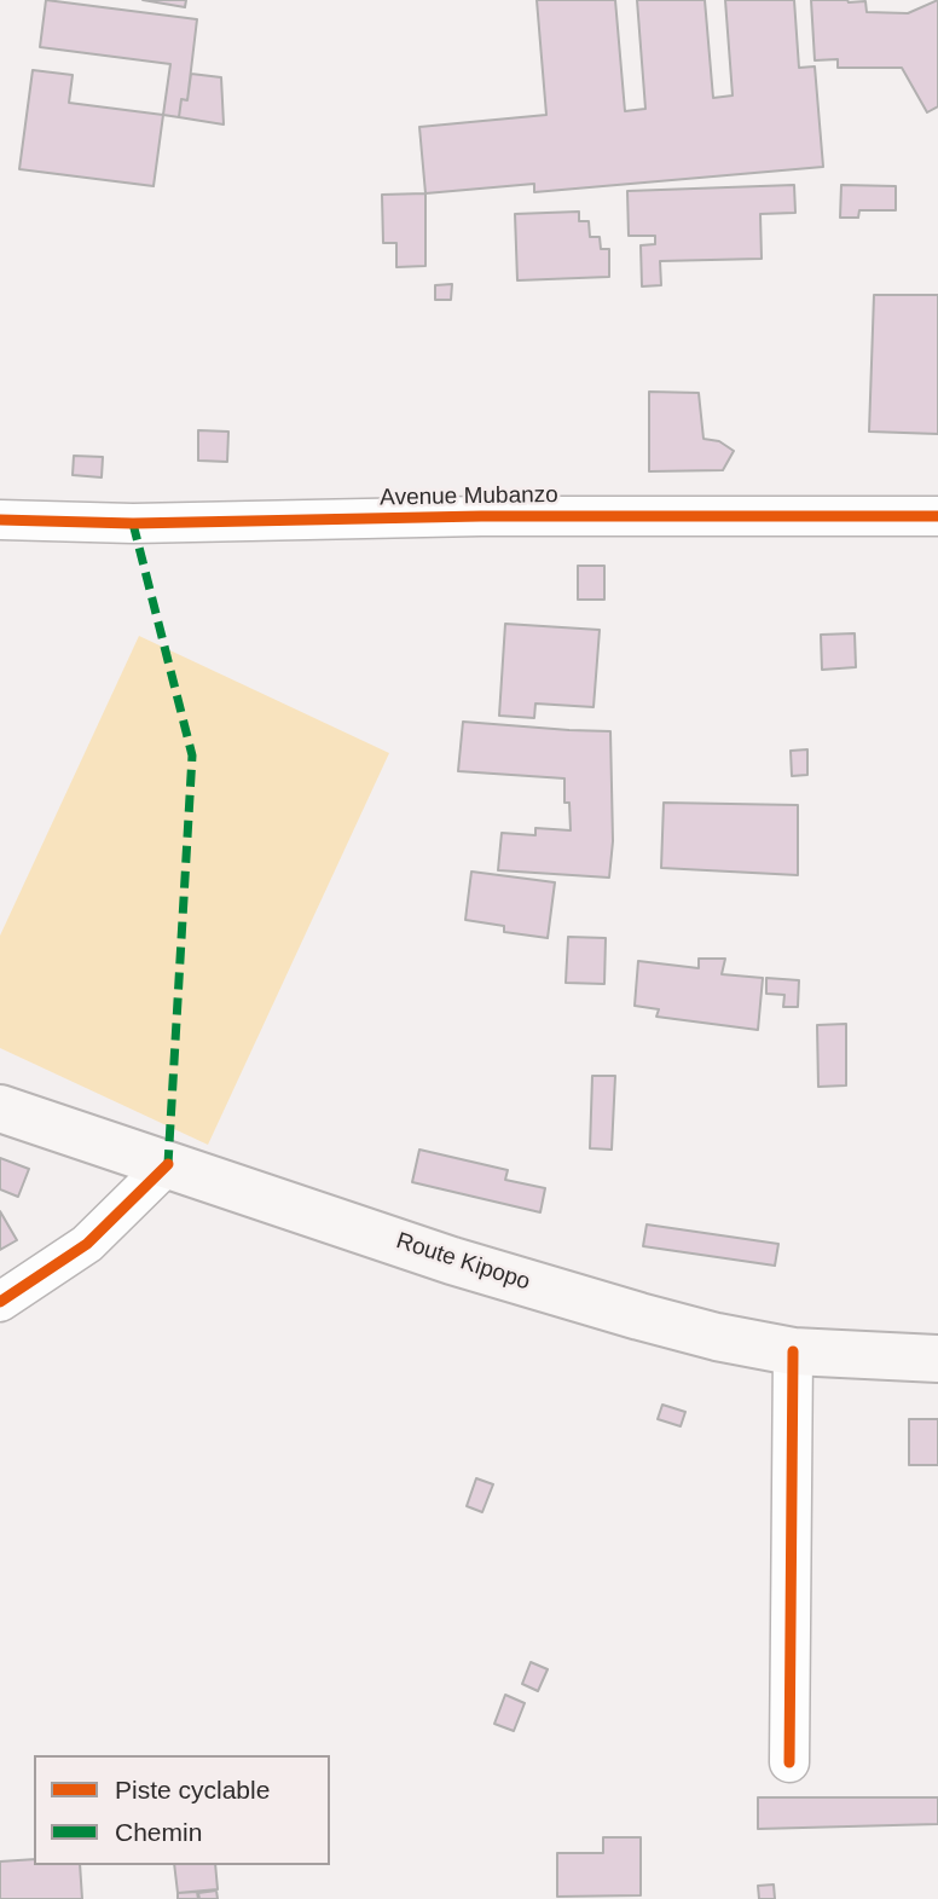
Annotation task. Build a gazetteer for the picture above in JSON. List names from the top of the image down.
{
  "streets": {
    "main road": ["Route Kipopo"],
    "street": ["Avenue Mubanzo"]
  },
  "legend": ["Piste cyclable", "Chemin"]
}
